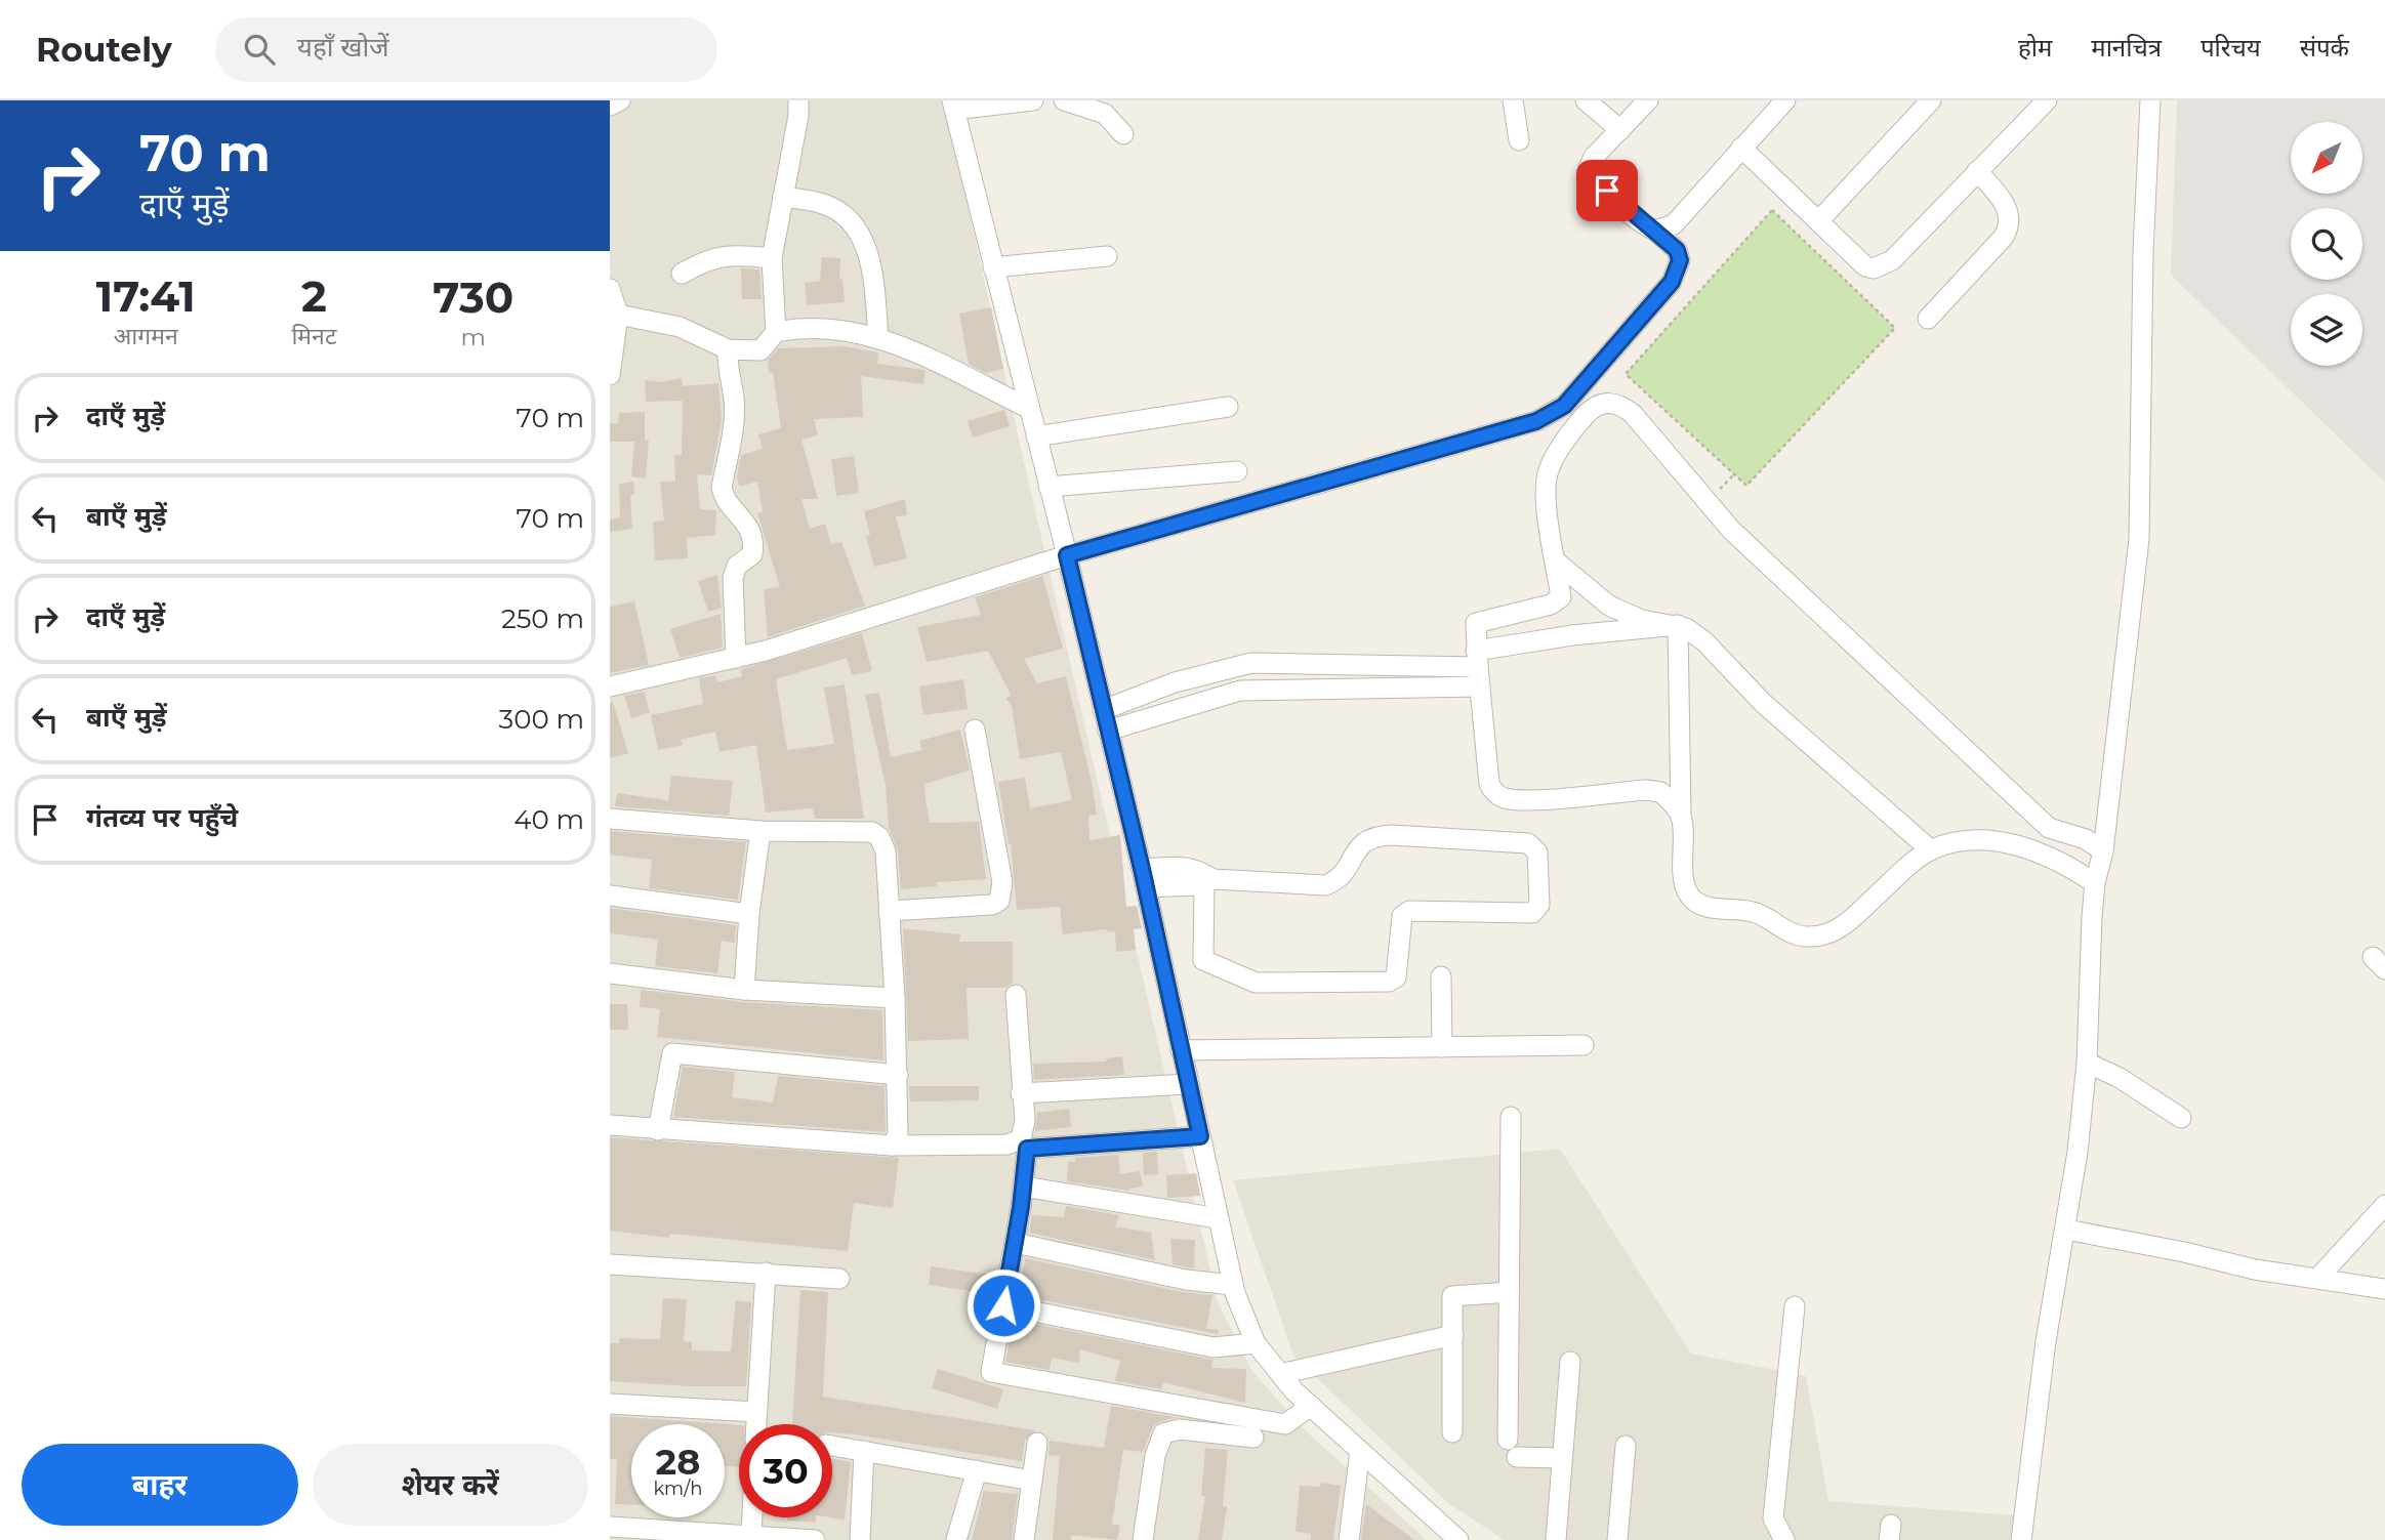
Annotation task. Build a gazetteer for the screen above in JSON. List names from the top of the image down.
{
  "north": "bottom left",
  "page": {
    "header": "Routely",
    "search": "यहाँ खोजें",
    "nav": [
      "होम",
      "मानचित्र",
      "परिचय",
      "संपर्क"
    ],
    "turn": ["70 m", "दाएँ मुड़ें"],
    "eta": [
      "17:41",
      "आगमन",
      "2",
      "मिनट",
      "730",
      "m"
    ],
    "list": [
      {
        "name": "दाएँ मुड़ें",
        "value": "70 m"
      },
      {
        "name": "बाएँ मुड़ें",
        "value": "70 m"
      },
      {
        "name": "दाएँ मुड़ें",
        "value": "250 m"
      },
      {
        "name": "बाएँ मुड़ें",
        "value": "300 m"
      },
      {
        "name": "गंतव्य पर पहुँचे",
        "value": "40 m"
      }
    ],
    "speed": "28 km/h",
    "limit": "30",
    "buttons": ["बाहर", "शेयर करें"]
  }
}
